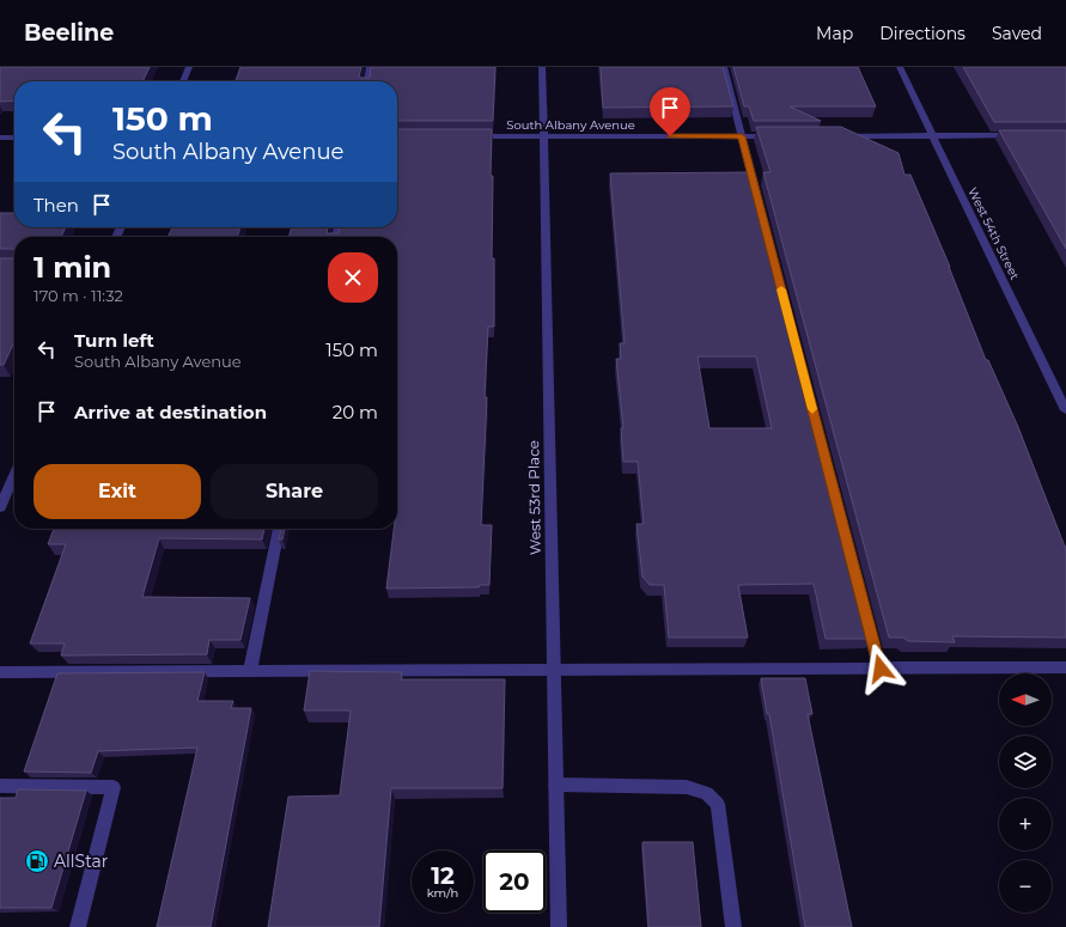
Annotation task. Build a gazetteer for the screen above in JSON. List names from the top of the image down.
{
  "streets": {
    "street": ["South Albany Avenue", "West 54th Street", "West 53rd Place"]
  },
  "crossings": [
    ["South Albany Avenue", "West 53rd Place"]
  ],
  "places": {
    "fuel station": ["AllStar"]
  },
  "north": "left",
  "page": {
    "header": "Beeline",
    "nav": ["Map", "Directions", "Saved"],
    "turn": ["150 m", "South Albany Avenue"],
    "then": "Then",
    "heading": ["1 min", "170 m · 11:32"],
    "list": [
      {
        "name": "Turn left",
        "note": "South Albany Avenue",
        "value": "150 m"
      },
      {
        "name": "Arrive at destination",
        "value": "20 m"
      }
    ],
    "buttons": ["Exit", "Share"],
    "map_buttons": ["+", "−"],
    "speed": "12 km/h",
    "limit": "20"
  }
}
